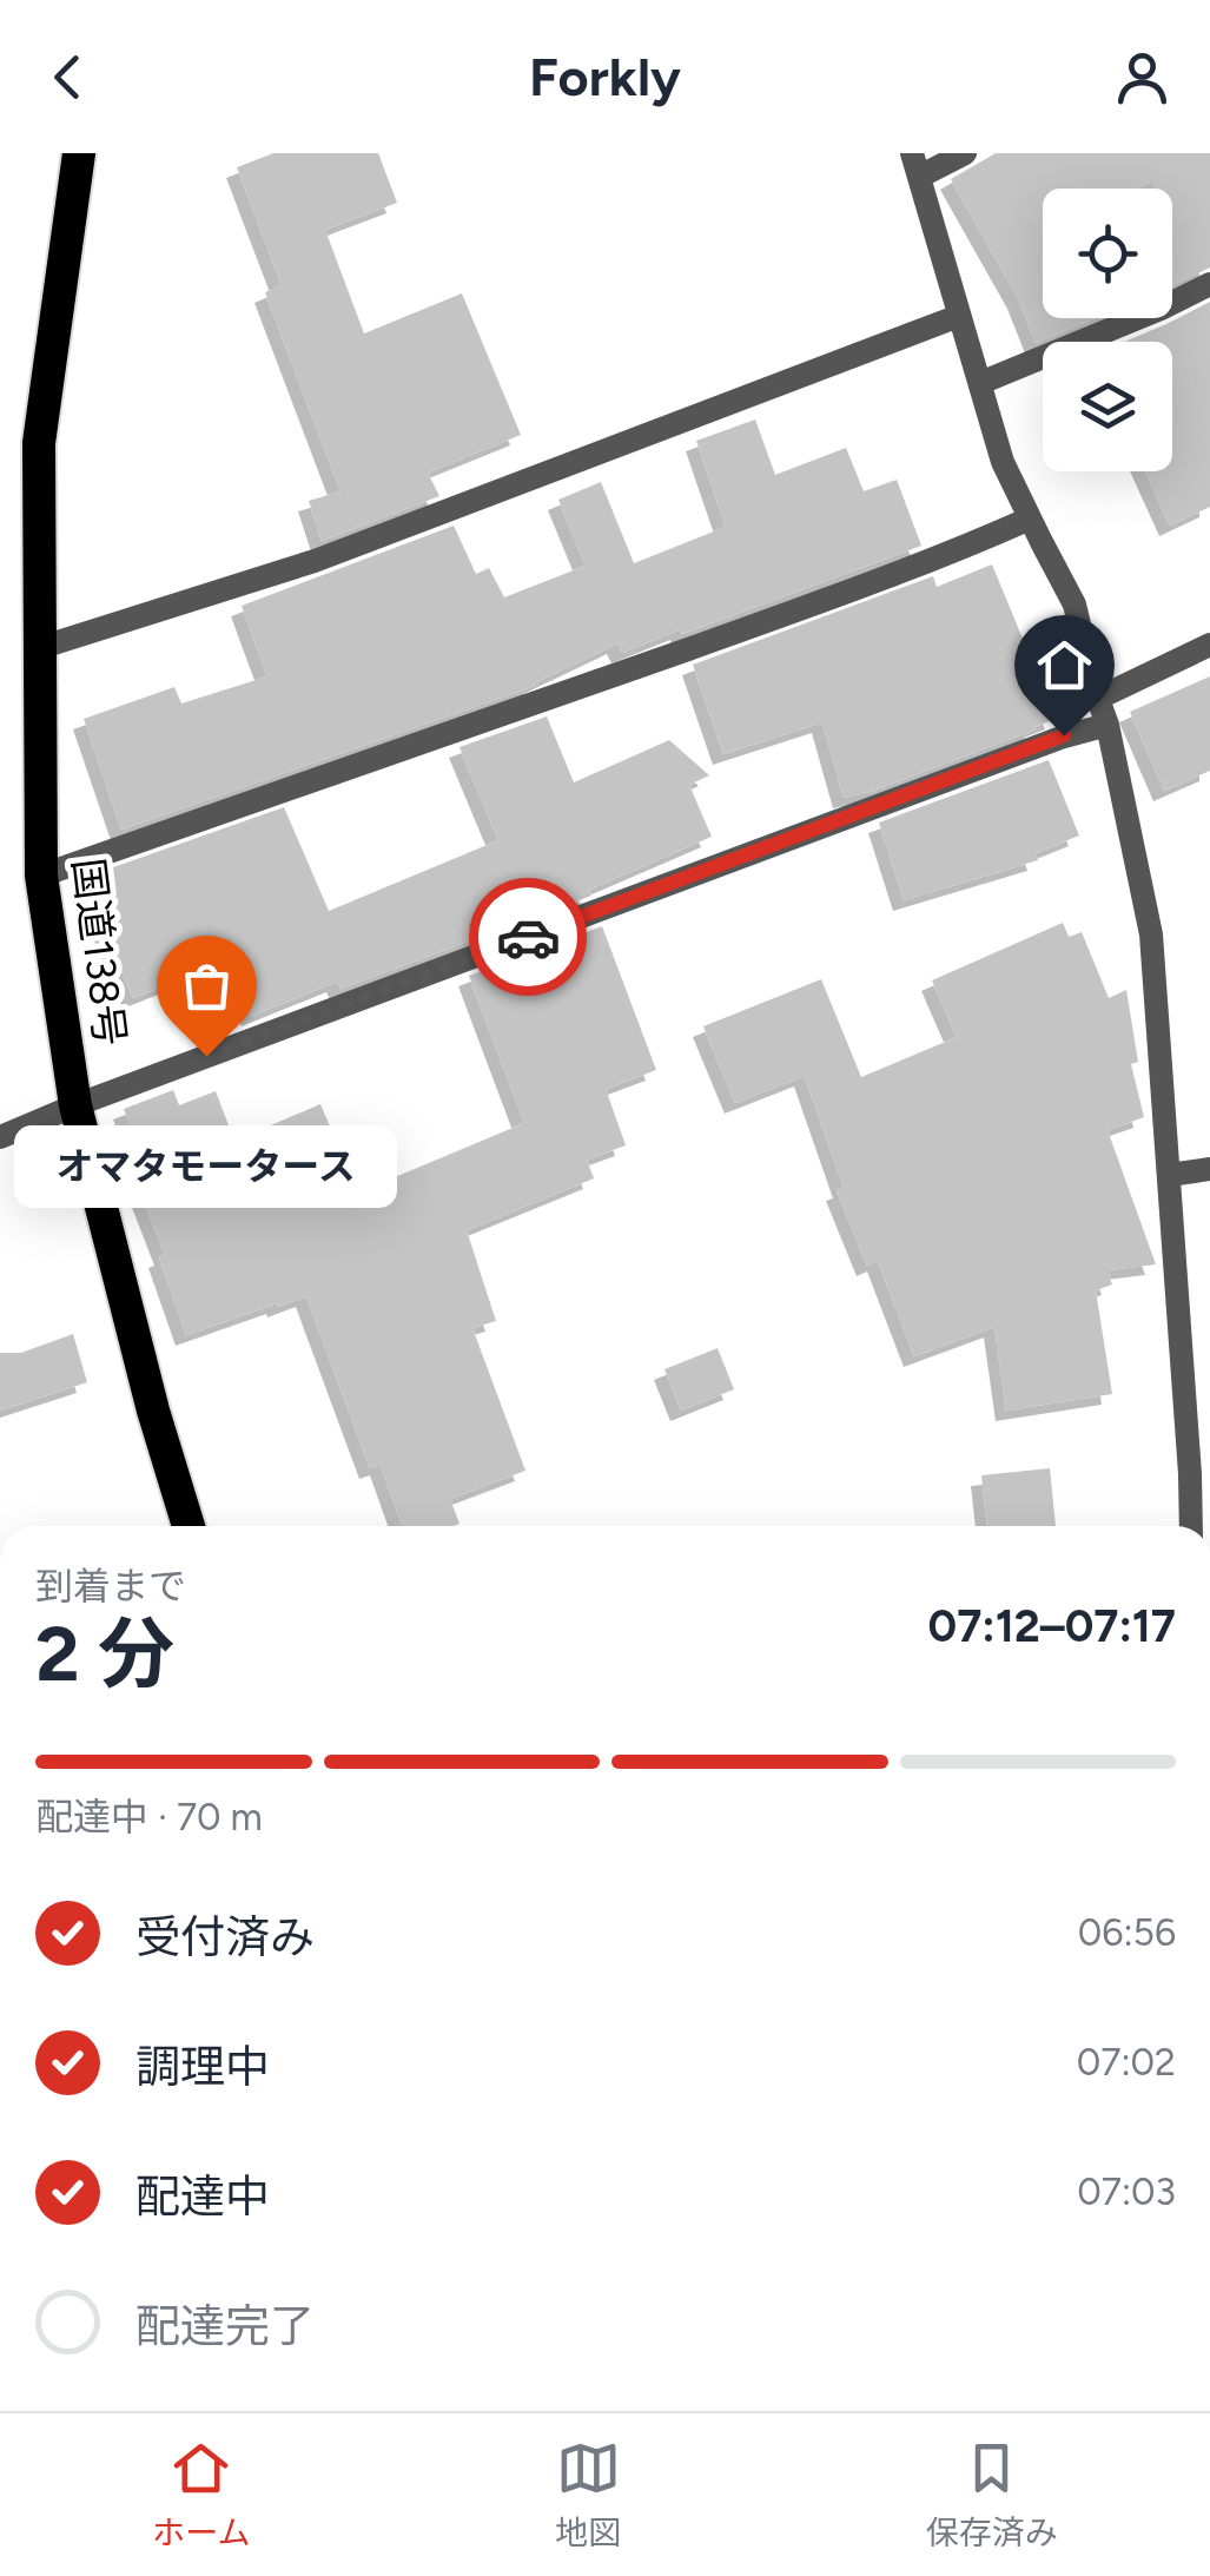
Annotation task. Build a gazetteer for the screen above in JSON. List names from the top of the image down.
{
  "streets": {
    "highway": ["国道138号"]
  },
  "places": ["オマタモータース"],
  "page": {
    "header": "Forkly",
    "bubble": "オマタモータース",
    "heading": ["2 分", "到着まで", "07:12–07:17"],
    "bar": "配達中 · 70 m",
    "list": [
      ["受付済み", "06:56"],
      ["調理中", "07:02"],
      ["配達中", "07:03"],
      "配達完了"
    ],
    "tabs": ["ホーム", "地図", "保存済み"]
  }
}
